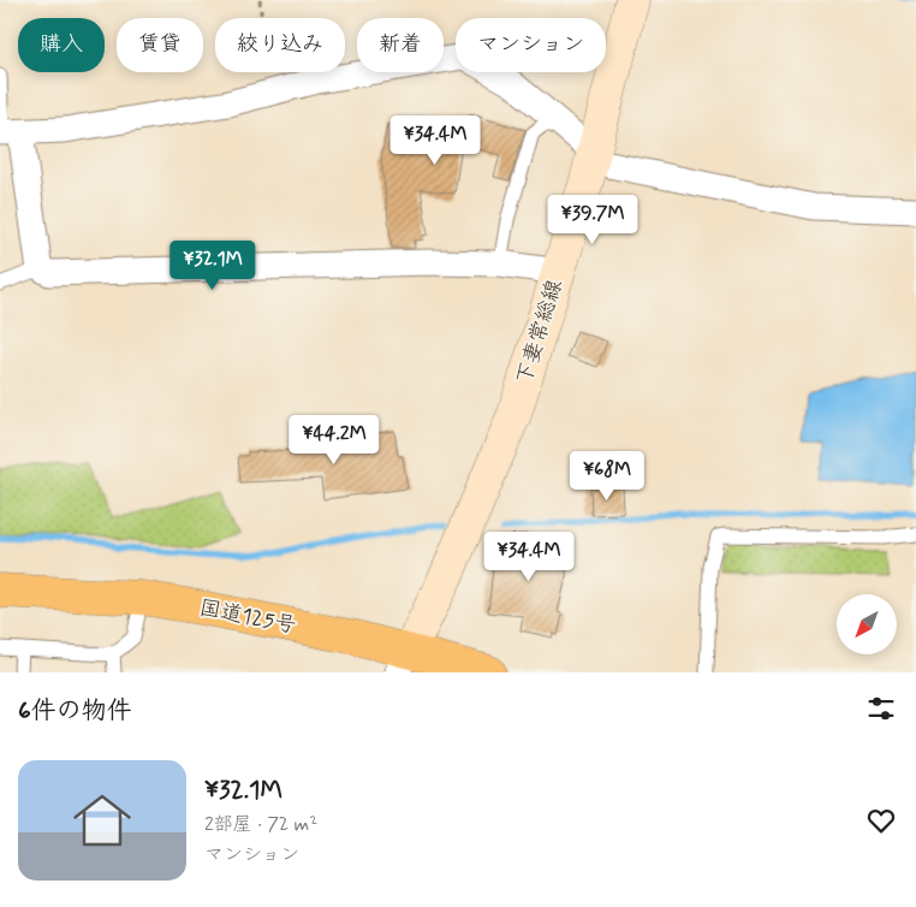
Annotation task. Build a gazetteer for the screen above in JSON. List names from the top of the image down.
{
  "streets": {
    "highway": ["国道125号"],
    "main road": ["下妻常総線"]
  },
  "crossings": [
    ["下妻常総線", "国道125号"]
  ],
  "north": "bottom left",
  "page": {
    "chip": [
      "購入",
      "賃貸",
      "絞り込み",
      "新着",
      "マンション"
    ],
    "price": [
      "¥34.4M",
      "¥39.7M",
      "¥32.1M",
      "¥44.2M",
      "¥68M",
      "¥34.4M"
    ],
    "heading": "6件の物件",
    "list": [
      {
        "name": "¥32.1M",
        "note": "2部屋 · 72 m² · マンション"
      }
    ]
  }
}
